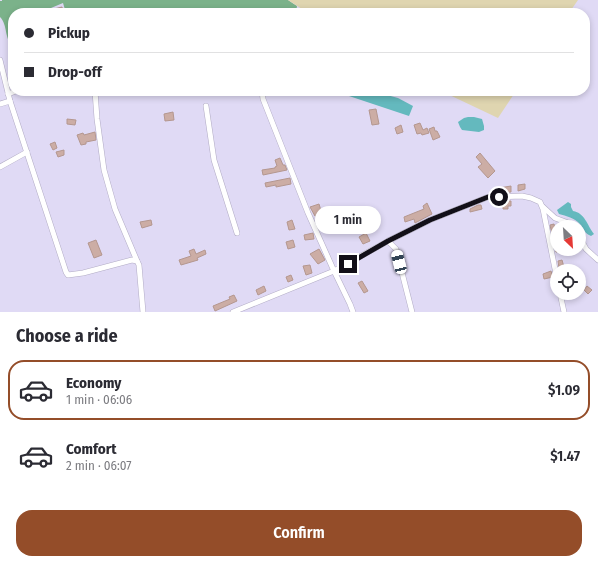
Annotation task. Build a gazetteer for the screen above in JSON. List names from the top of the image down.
{
  "north": "bottom right",
  "page": {
    "banner": ["Pickup", "Drop-off"],
    "bubble": "1 min",
    "heading": "Choose a ride",
    "list": [
      {
        "name": "Economy",
        "note": "1 min · 06:06",
        "value": "$1.09"
      },
      {
        "name": "Comfort",
        "note": "2 min · 06:07",
        "value": "$1.47"
      }
    ],
    "buttons": "Confirm"
  }
}
